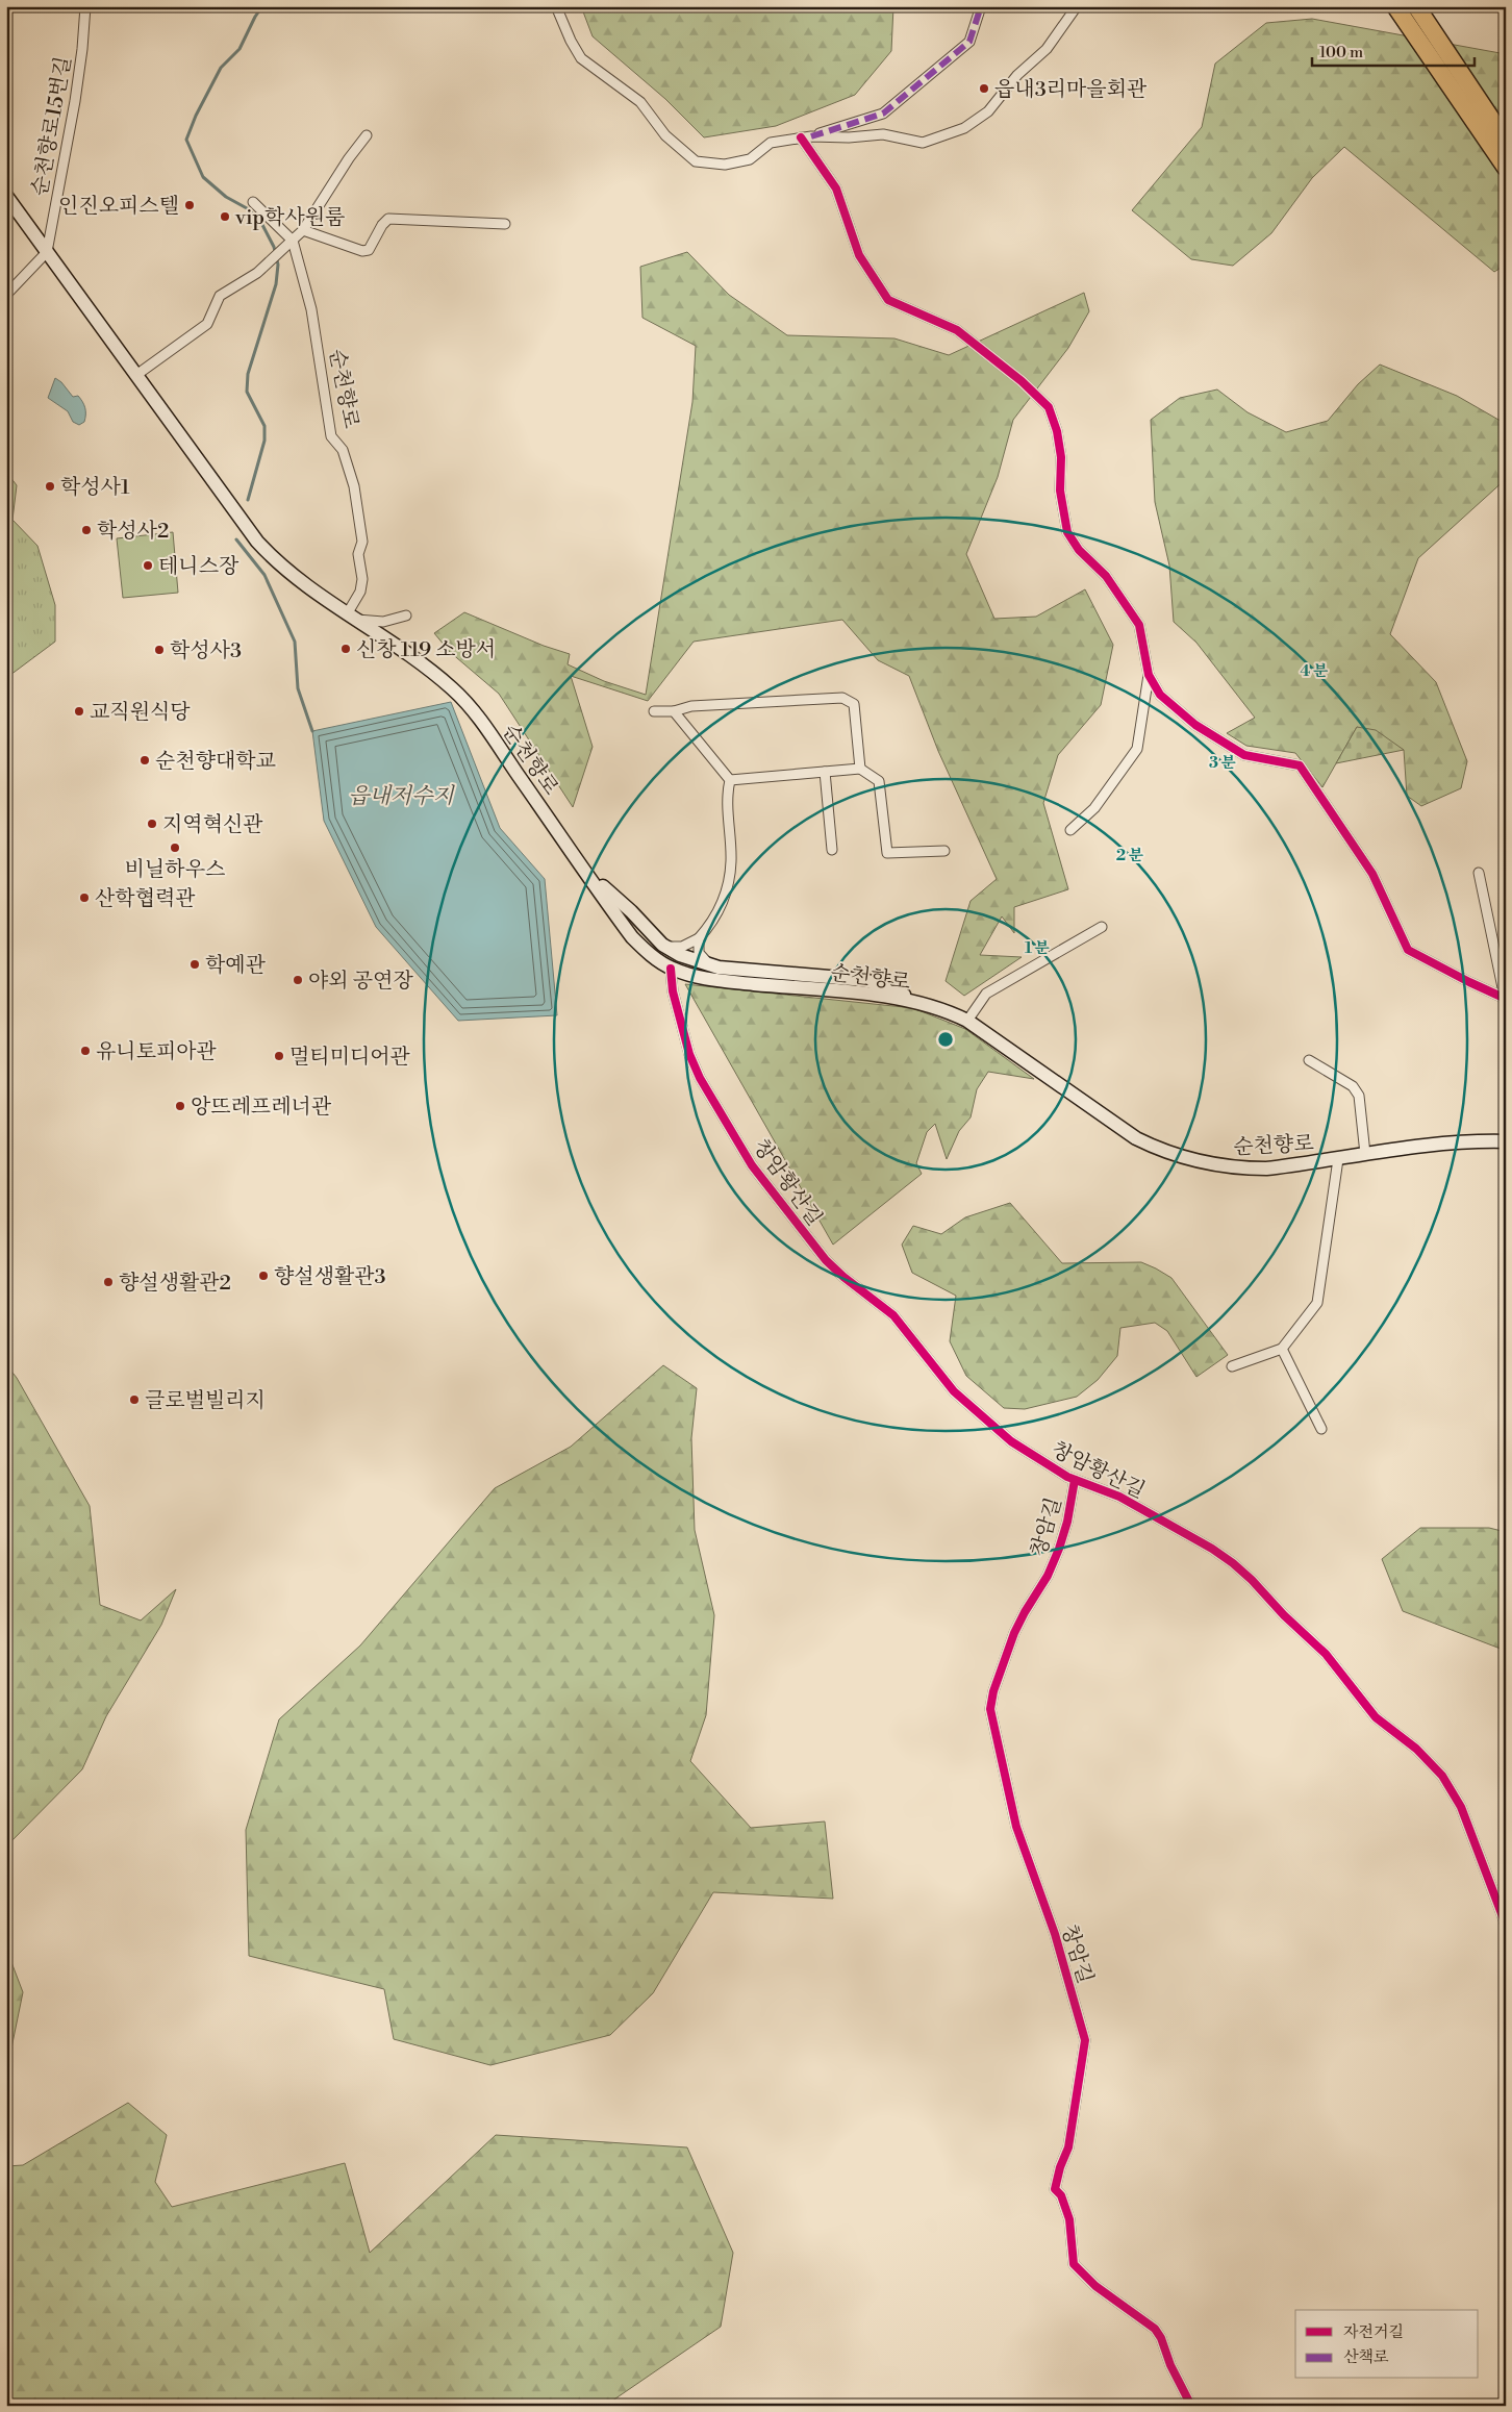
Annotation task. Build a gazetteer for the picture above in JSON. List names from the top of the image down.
{
  "streets": {
    "main road": ["순천향로"],
    "street": ["순천향로15번길", "창암황산길", "창암길"]
  },
  "crossings": [
    ["순천향로15번길", "순천향로"],
    ["순천향로", "창암황산길"],
    ["창암황산길", "창암길"]
  ],
  "water": ["읍내저수지"],
  "places": [
    "읍내3리마을회관",
    "인진오피스텔",
    "vip학사원룸",
    "학성사1",
    "학성사2",
    "테니스장",
    "신창 119 소방서",
    "학성사3",
    "교직원식당",
    "순천향대학교",
    "지역혁신관",
    "비닐하우스",
    "산학협력관",
    "학예관",
    "야외 공연장",
    "유니토피아관",
    "멀티미디어관",
    "앙뜨레프레너관",
    "향설생활관3",
    "향설생활관2",
    "글로벌빌리지"
  ],
  "legend": ["자전거길", "산책로"],
  "scale_bar": "100 m",
  "rings": [
    "4 분",
    "3 분",
    "2 분",
    "1 분"
  ]
}
